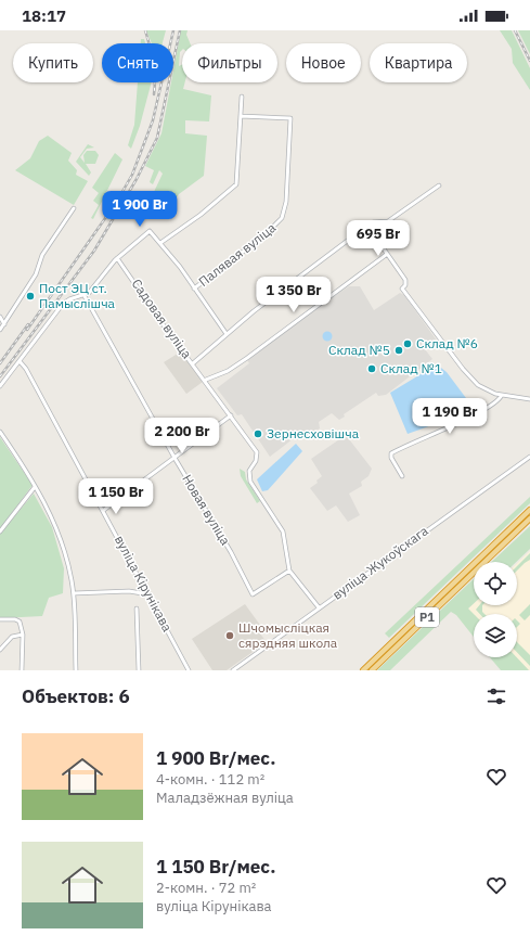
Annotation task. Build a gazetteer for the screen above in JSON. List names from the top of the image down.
{
  "streets": {
    "highway": ["Р1"],
    "street": [
      "Палявая вуліца",
      "Садовая вуліца",
      "Новая вуліца",
      "вуліца Жукоўскага",
      "вуліца Кірунікава"
    ]
  },
  "crossings": [
    ["Садовая вуліца", "Новая вуліца"]
  ],
  "places": [
    "Пост ЭЦ ст. Памыслішча",
    "Склад №6",
    "Склад №5",
    "Склад №1",
    "Зернесховішча",
    "Шчомысліцкая сярэдняя школа"
  ],
  "page": {
    "status": "18:17",
    "chip": [
      "Купить",
      "Снять",
      "Фильтры",
      "Новое",
      "Квартира"
    ],
    "price": [
      "1 900 Br",
      "695 Br",
      "1 350 Br",
      "1 190 Br",
      "2 200 Br",
      "1 150 Br"
    ],
    "heading": "Объектов: 6",
    "list": [
      {
        "name": "1 900 Br/мес.",
        "note": "4-комн. · 112 m² · Маладзёжная вуліца"
      },
      {
        "name": "1 150 Br/мес.",
        "note": "2-комн. · 72 m² · вуліца Кірунікава"
      }
    ]
  }
}
